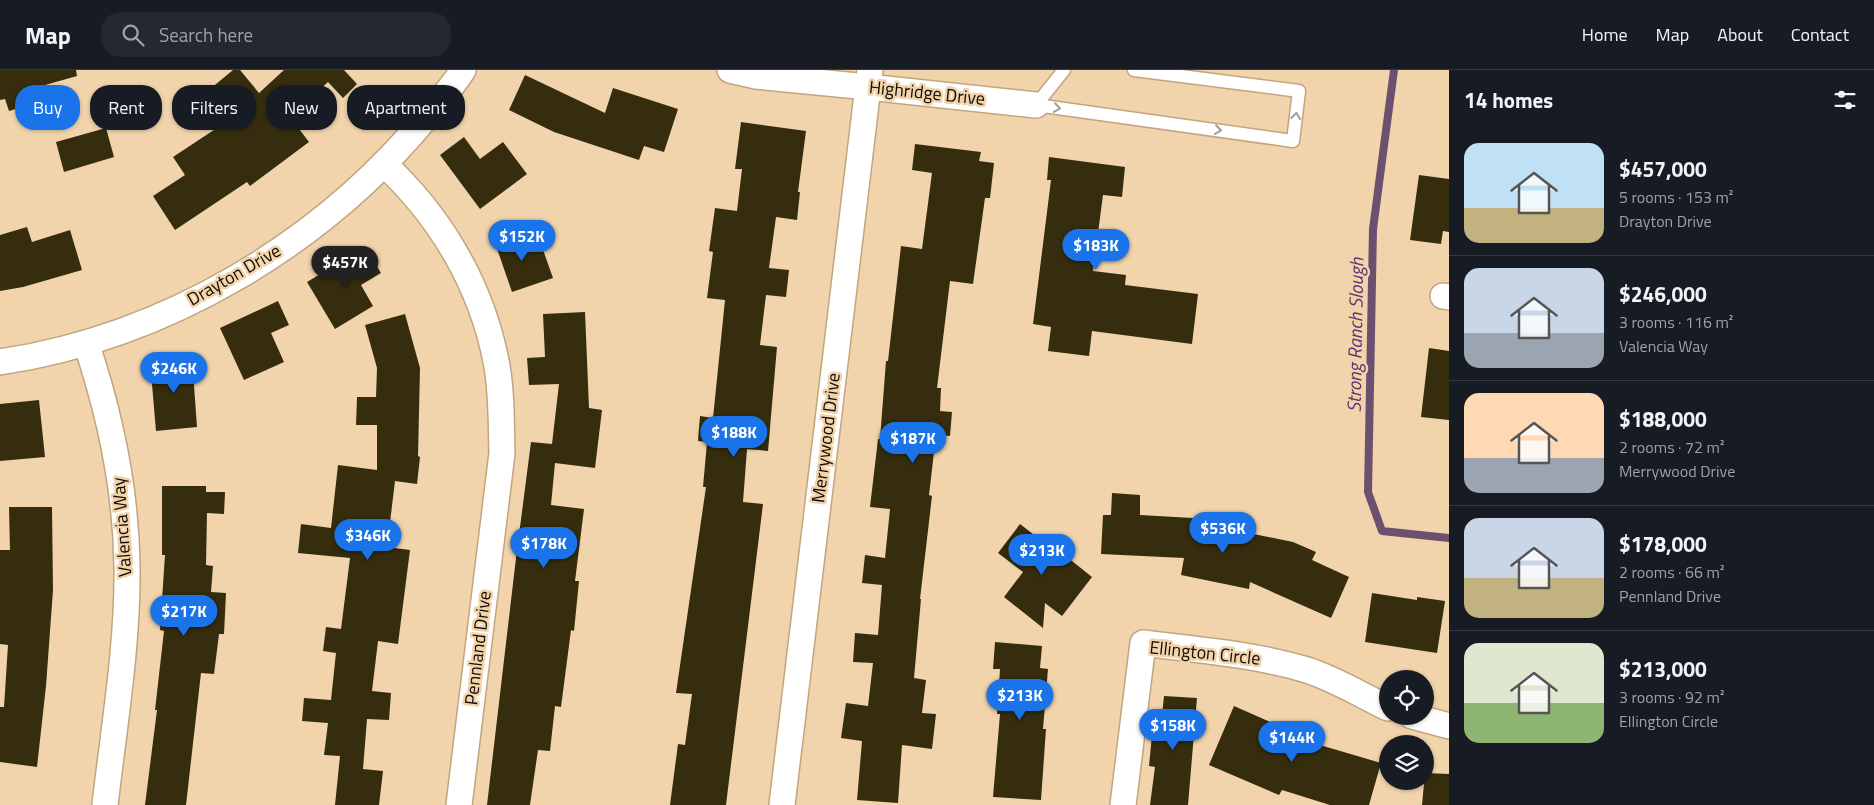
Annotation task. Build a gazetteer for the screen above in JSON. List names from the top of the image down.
{
  "streets": {
    "street": [
      "Highridge Drive",
      "Drayton Drive",
      "Merrywood Drive",
      "Valencia Way",
      "Pennland Drive",
      "Ellington Circle"
    ]
  },
  "crossings": [
    ["Highridge Drive", "Merrywood Drive"],
    ["Drayton Drive", "Valencia Way"],
    ["Drayton Drive", "Pennland Drive"]
  ],
  "water": ["Strong Ranch Slough"],
  "page": {
    "header": "Map",
    "search": "Search here",
    "nav": [
      "Home",
      "Map",
      "About",
      "Contact"
    ],
    "heading": "14 homes",
    "chip": [
      "Buy",
      "Rent",
      "Filters",
      "New",
      "Apartment"
    ],
    "list": [
      {
        "name": "$457,000",
        "note": "5 rooms · 153 m² · Drayton Drive"
      },
      {
        "name": "$246,000",
        "note": "3 rooms · 116 m² · Valencia Way"
      },
      {
        "name": "$188,000",
        "note": "2 rooms · 72 m² · Merrywood Drive"
      },
      {
        "name": "$178,000",
        "note": "2 rooms · 66 m² · Pennland Drive"
      },
      {
        "name": "$213,000",
        "note": "3 rooms · 92 m² · Ellington Circle"
      }
    ],
    "price": [
      "$152K",
      "$183K",
      "$457K",
      "$246K",
      "$188K",
      "$187K",
      "$536K",
      "$346K",
      "$178K",
      "$213K",
      "$217K",
      "$213K",
      "$158K",
      "$144K"
    ]
  }
}
